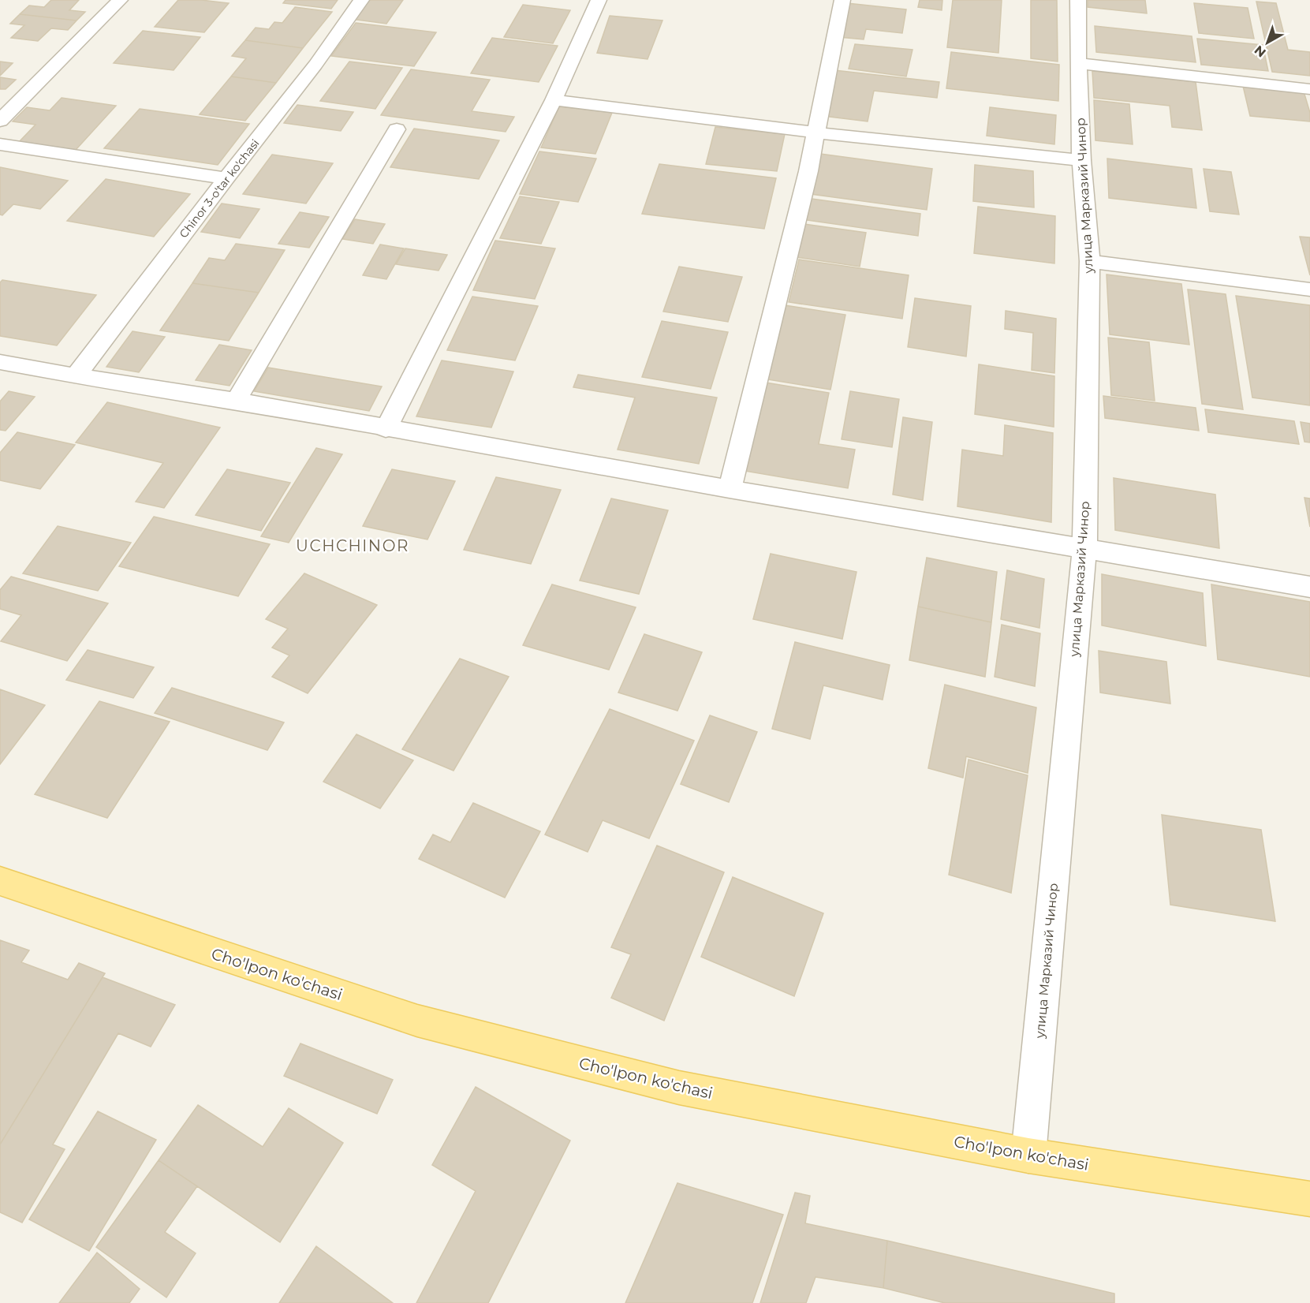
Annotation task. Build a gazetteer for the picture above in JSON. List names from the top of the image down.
{
  "streets": {
    "main road": ["Cho'lpon ko'chasi"],
    "street": ["Chinor 3-o'tar ko'chasi", "улица Марказий Чинор"]
  },
  "crossings": [
    ["улица Марказий Чинор", "Cho'lpon ko'chasi"]
  ],
  "districts": ["UCHCHINOR"],
  "north": "bottom left"
}
